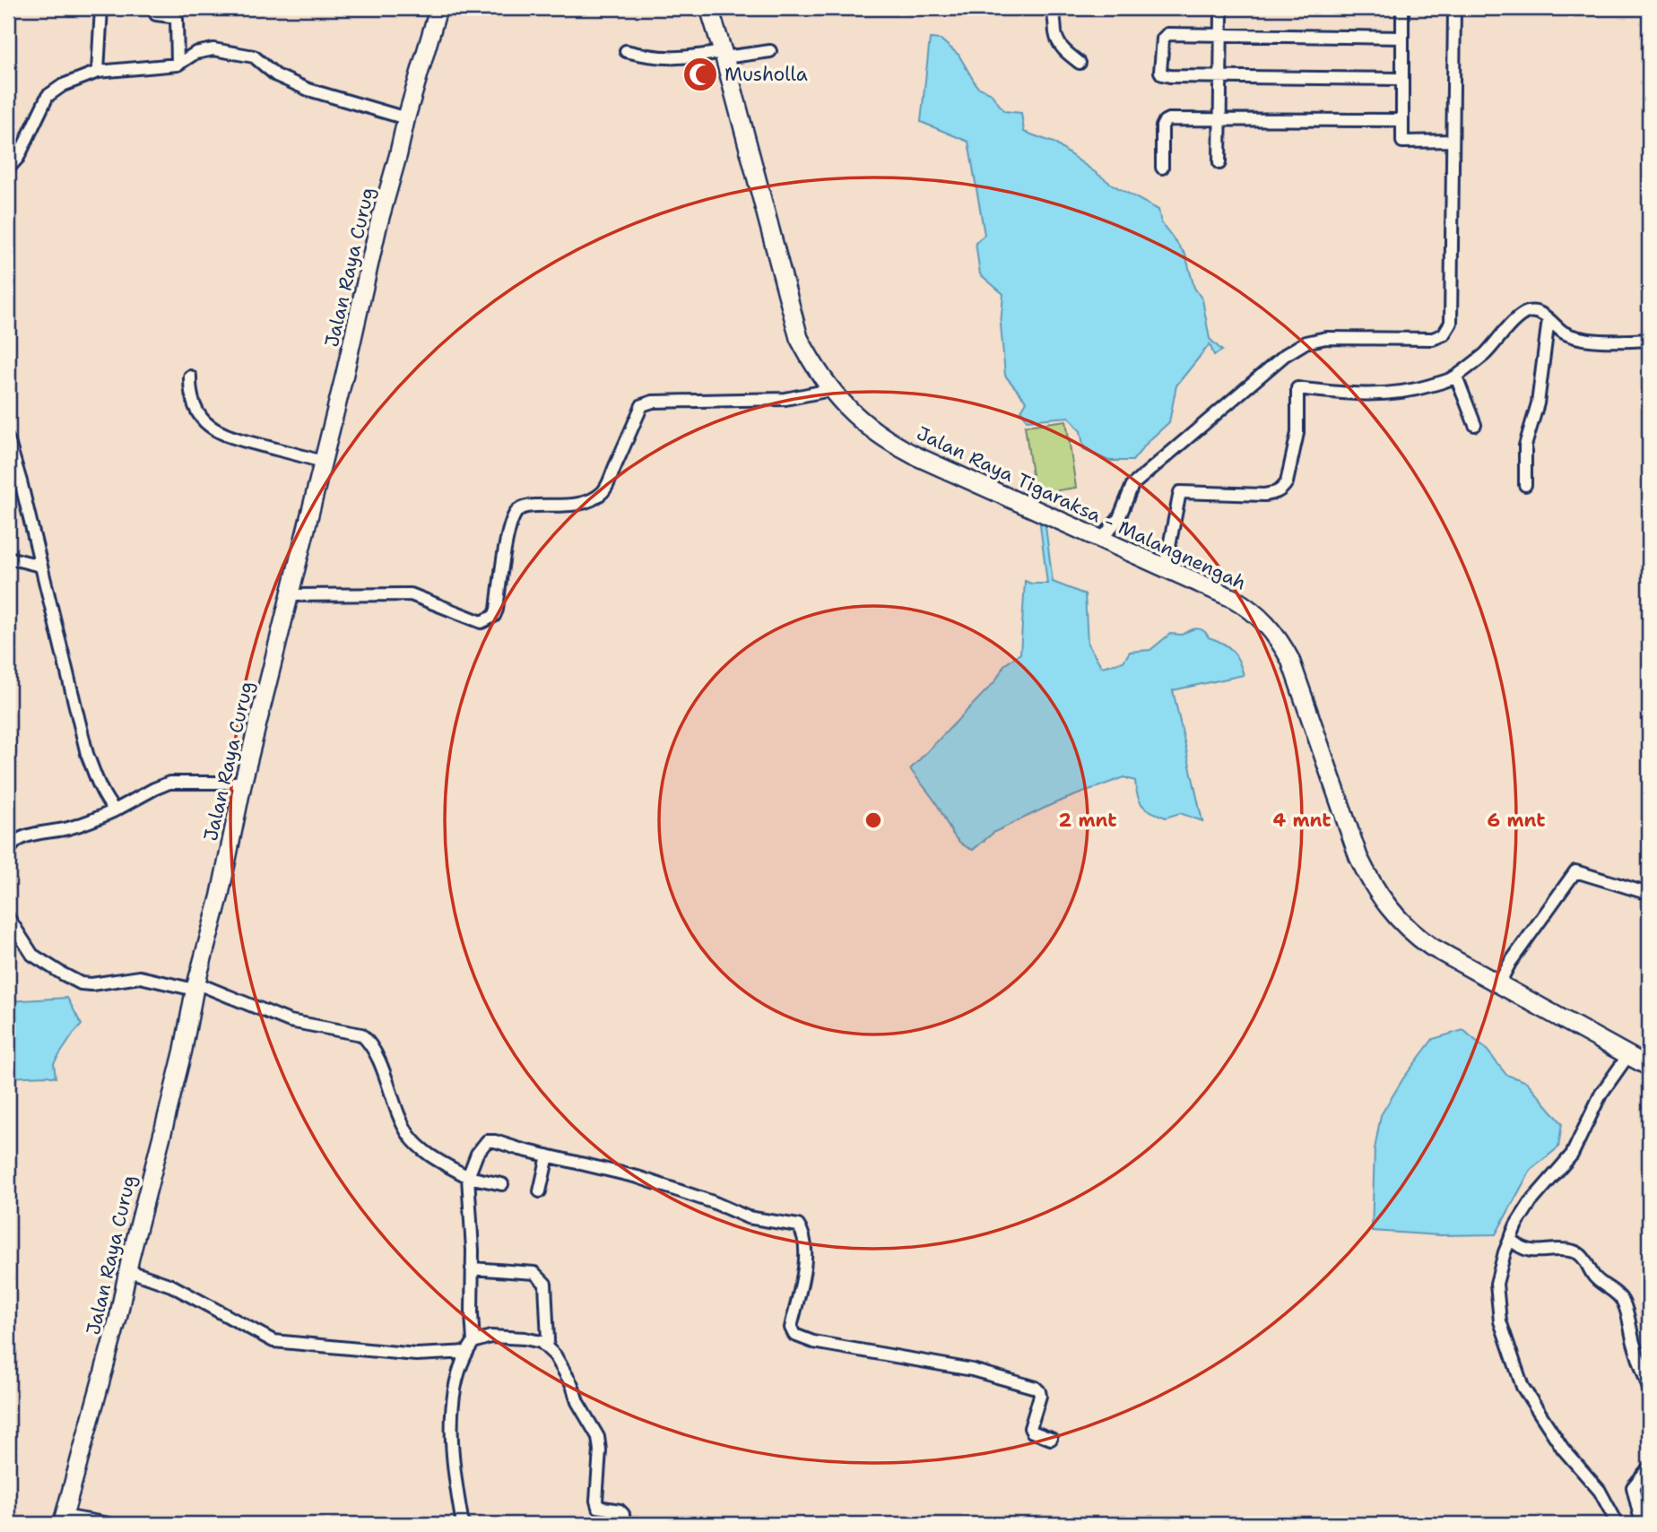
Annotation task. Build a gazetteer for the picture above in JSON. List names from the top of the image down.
{
  "streets": {
    "main road": ["Jalan Raya Tigaraksa - Malangnengah"],
    "street": ["Jalan Raya Curug"]
  },
  "places": {
    "mosque": ["Musholla"]
  },
  "rings": ["2 mnt", "4 mnt", "6 mnt"]
}
